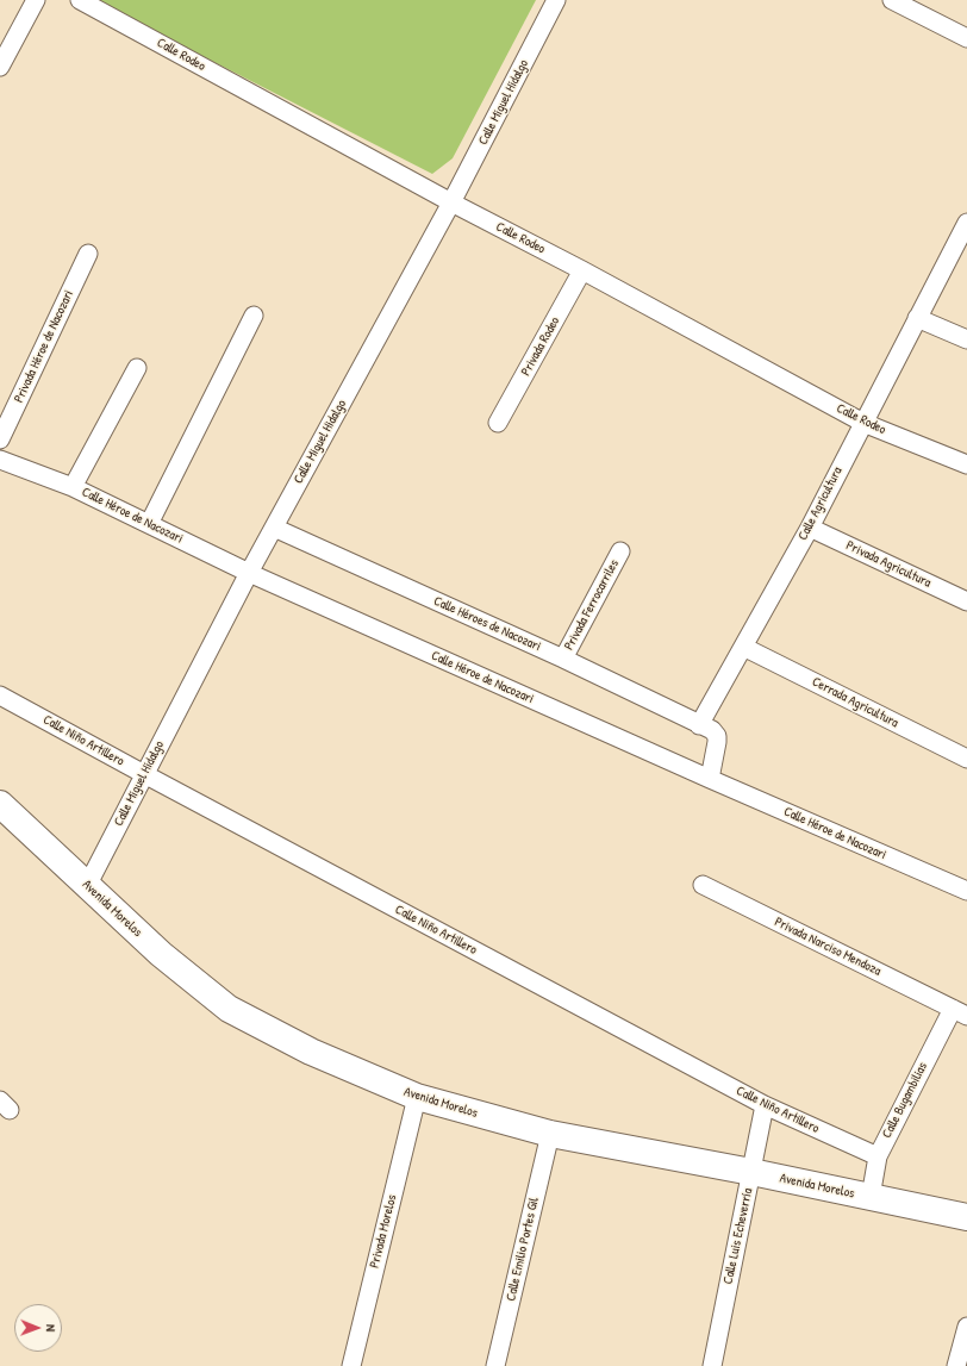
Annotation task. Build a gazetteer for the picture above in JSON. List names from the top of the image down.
{
  "streets": {
    "main road": ["Avenida Morelos"],
    "street": [
      "Calle Rodeo",
      "Calle Miguel Hidalgo",
      "Privada Héroe de Nacozari",
      "Privada Rodeo",
      "Calle Agricultura",
      "Calle Héroe de Nacozari",
      "Privada Agricultura",
      "Privada Ferrocarriles",
      "Calle Héroes de Nacozari",
      "Cerrada Agricultura",
      "Calle Niño Artillero",
      "Privada Narciso Mendoza",
      "Calle Bugambilias",
      "Privada Morelos",
      "Calle Luis Echeverría",
      "Calle Emilio Portes Gil"
    ]
  },
  "crossings": [
    ["Calle Rodeo", "Calle Miguel Hidalgo"],
    ["Calle Rodeo", "Privada Rodeo"],
    ["Calle Rodeo", "Calle Agricultura"],
    ["Calle Miguel Hidalgo", "Calle Héroe de Nacozari"],
    ["Calle Miguel Hidalgo", "Calle Héroes de Nacozari"],
    ["Calle Miguel Hidalgo", "Calle Niño Artillero"],
    ["Calle Miguel Hidalgo", "Avenida Morelos"],
    ["Calle Agricultura", "Privada Agricultura"],
    ["Calle Agricultura", "Calle Héroes de Nacozari"],
    ["Calle Agricultura", "Cerrada Agricultura"],
    ["Privada Ferrocarriles", "Calle Héroes de Nacozari"],
    ["Calle Niño Artillero", "Calle Bugambilias"],
    ["Calle Niño Artillero", "Calle Luis Echeverría"],
    ["Avenida Morelos", "Calle Bugambilias"],
    ["Avenida Morelos", "Privada Morelos"],
    ["Avenida Morelos", "Calle Luis Echeverría"],
    ["Avenida Morelos", "Calle Emilio Portes Gil"],
    ["Privada Narciso Mendoza", "Calle Bugambilias"]
  ],
  "north": "right"
}
